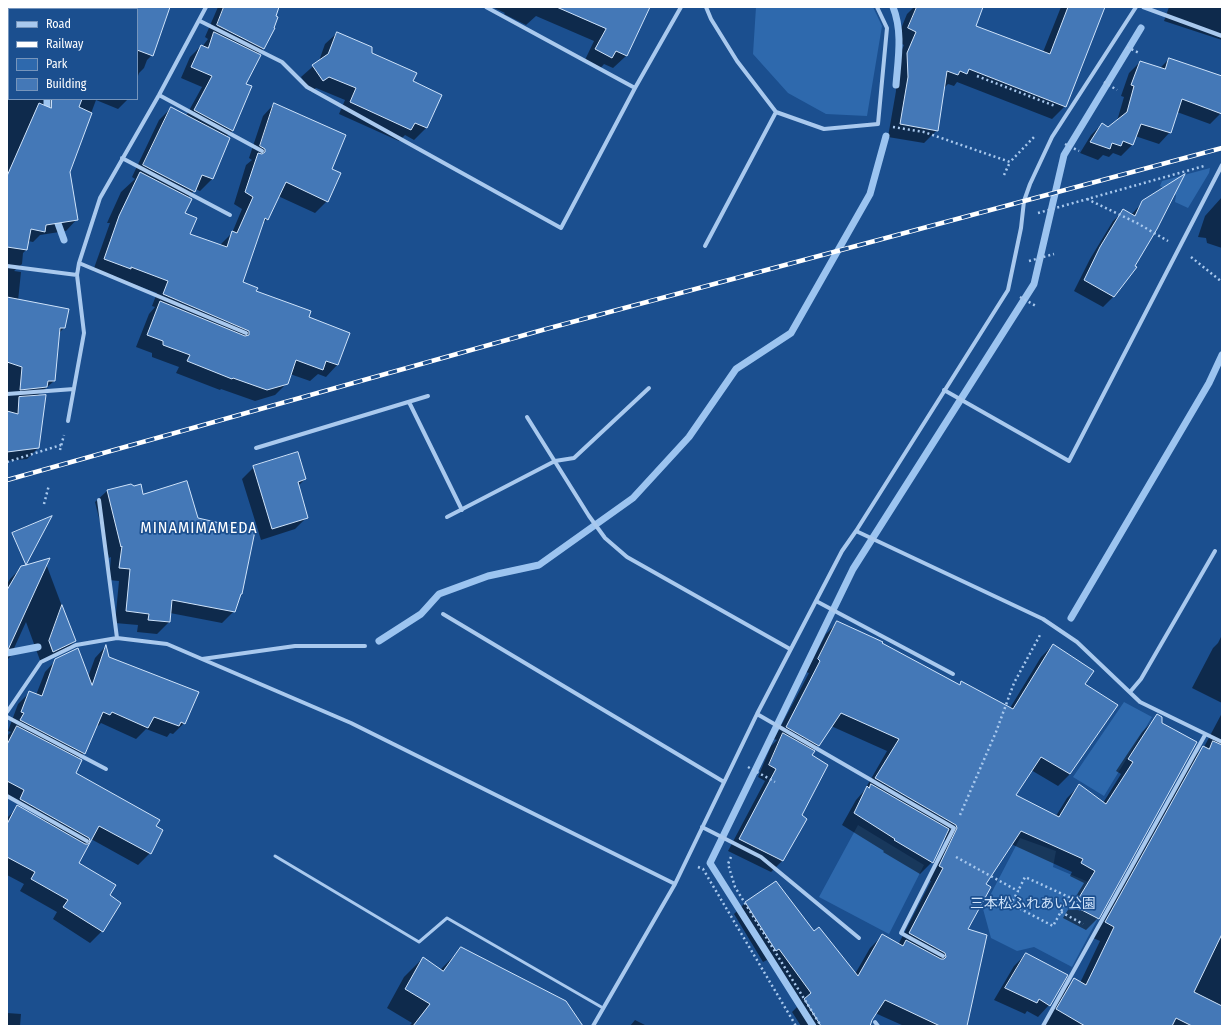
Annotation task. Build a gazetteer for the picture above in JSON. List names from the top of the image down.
{
  "districts": ["MINAMIMAMEDA"],
  "parks": ["三本松ふれあい公園"],
  "legend": [
    "Road",
    "Railway",
    "Park",
    "Building"
  ]
}
